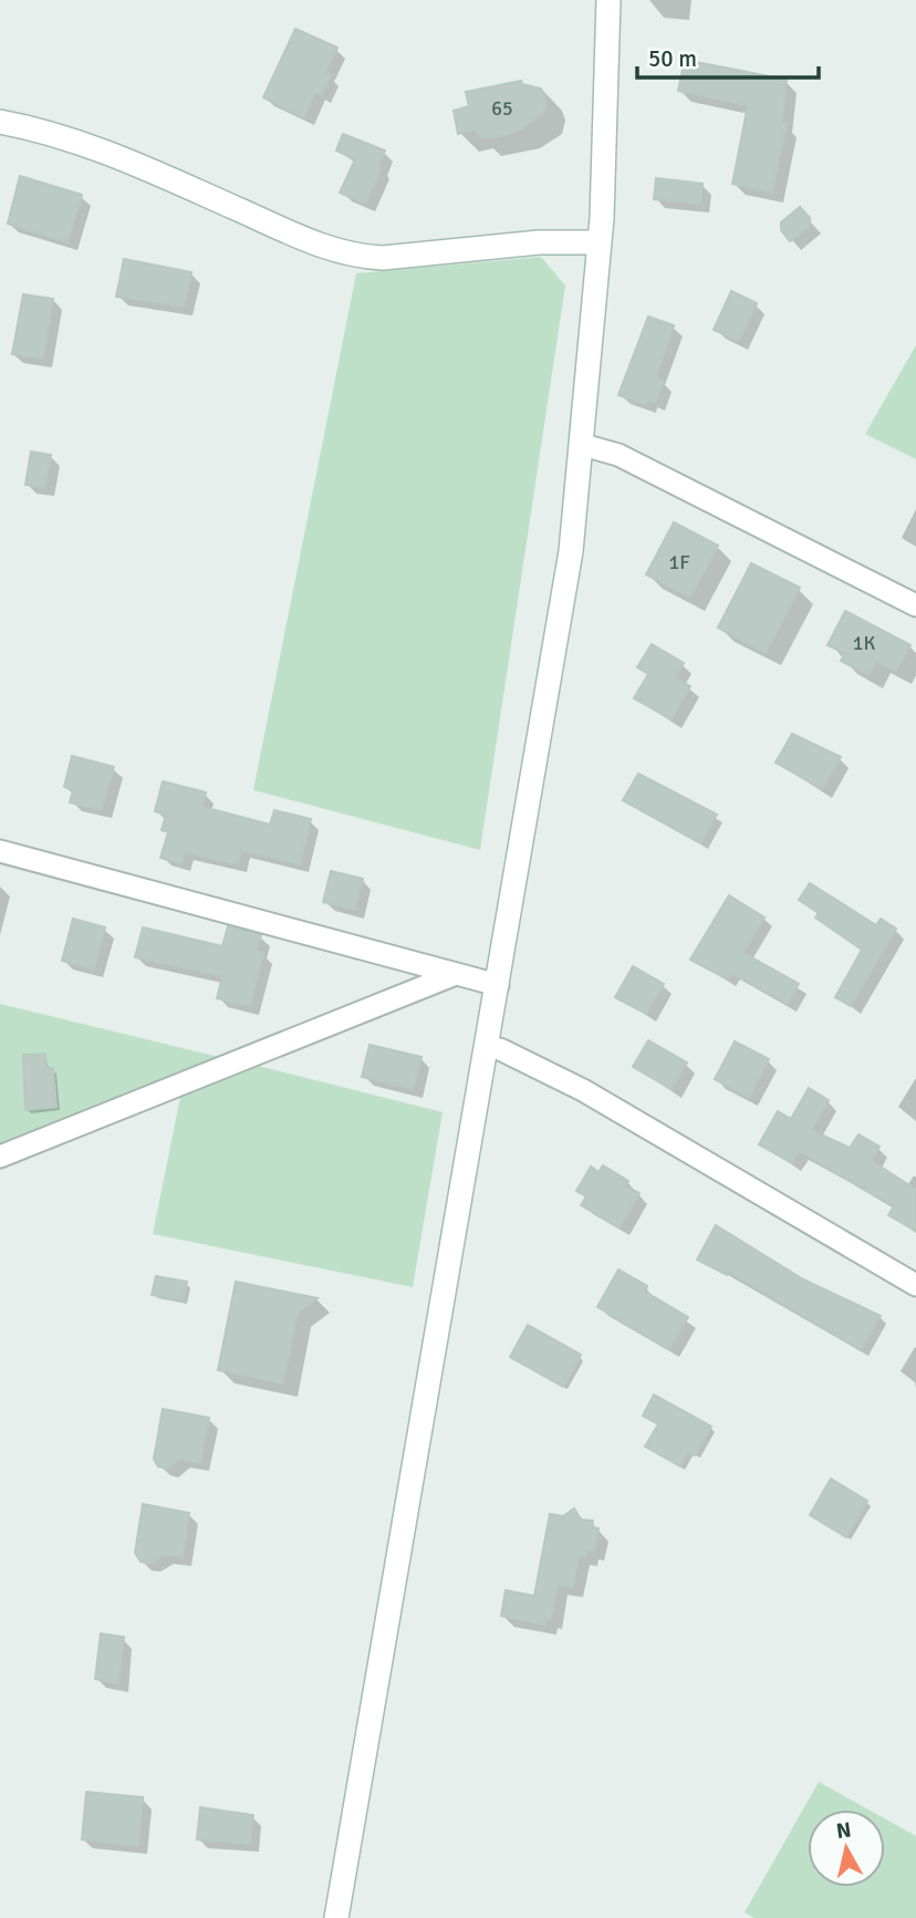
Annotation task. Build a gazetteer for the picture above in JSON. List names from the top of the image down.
{
  "house_numbers": ["65", "1F", "1K"],
  "scale_bar": "50 m",
  "north": "top"
}
